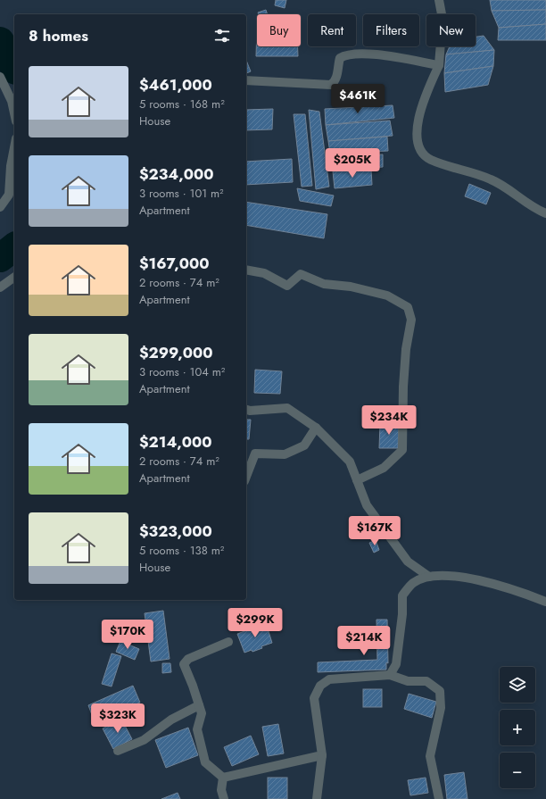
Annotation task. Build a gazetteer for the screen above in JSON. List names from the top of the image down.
{
  "page": {
    "chip": [
      "Buy",
      "Rent",
      "Filters",
      "New"
    ],
    "heading": "8 homes",
    "list": [
      {
        "name": "$461,000",
        "note": "5 rooms · 168 m² · House"
      },
      {
        "name": "$234,000",
        "note": "3 rooms · 101 m² · Apartment"
      },
      {
        "name": "$167,000",
        "note": "2 rooms · 74 m² · Apartment"
      },
      {
        "name": "$299,000",
        "note": "3 rooms · 104 m² · Apartment"
      },
      {
        "name": "$214,000",
        "note": "2 rooms · 74 m² · Apartment"
      },
      {
        "name": "$323,000",
        "note": "5 rooms · 138 m² · House"
      }
    ],
    "price": [
      "$461K",
      "$205K",
      "$234K",
      "$167K",
      "$299K",
      "$170K",
      "$214K",
      "$323K"
    ],
    "map_buttons": ["+", "−"]
  }
}
